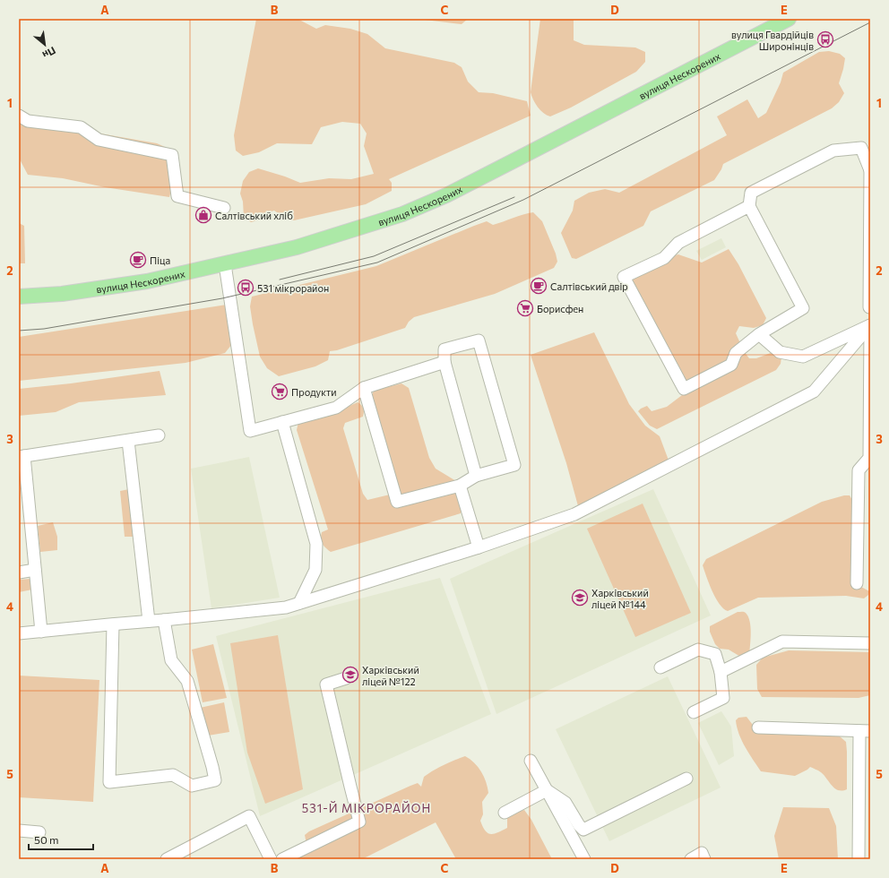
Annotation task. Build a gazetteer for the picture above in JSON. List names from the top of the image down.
{
  "streets": {
    "main road": ["вулиця Нескорених"]
  },
  "districts": ["531-Й МІКРОРАЙОН"],
  "places": {
    "bus stop": ["вулиця Гвардійців Широнінців", "531 мікрорайон"],
    "shop": ["Салтівський хліб"],
    "cafe": ["Піца", "Салтівський двір"],
    "supermarket": ["Борисфен", "Продукти"],
    "school or university": ["Харківський ліцей №144", "Харківський ліцей №122"]
  },
  "scale_bar": "50 m",
  "north": "bottom right",
  "grid": {
    "columns": [
      "A",
      "B",
      "C",
      "D",
      "E"
    ],
    "rows": [
      "1",
      "2",
      "3",
      "4",
      "5"
    ]
  }
}
